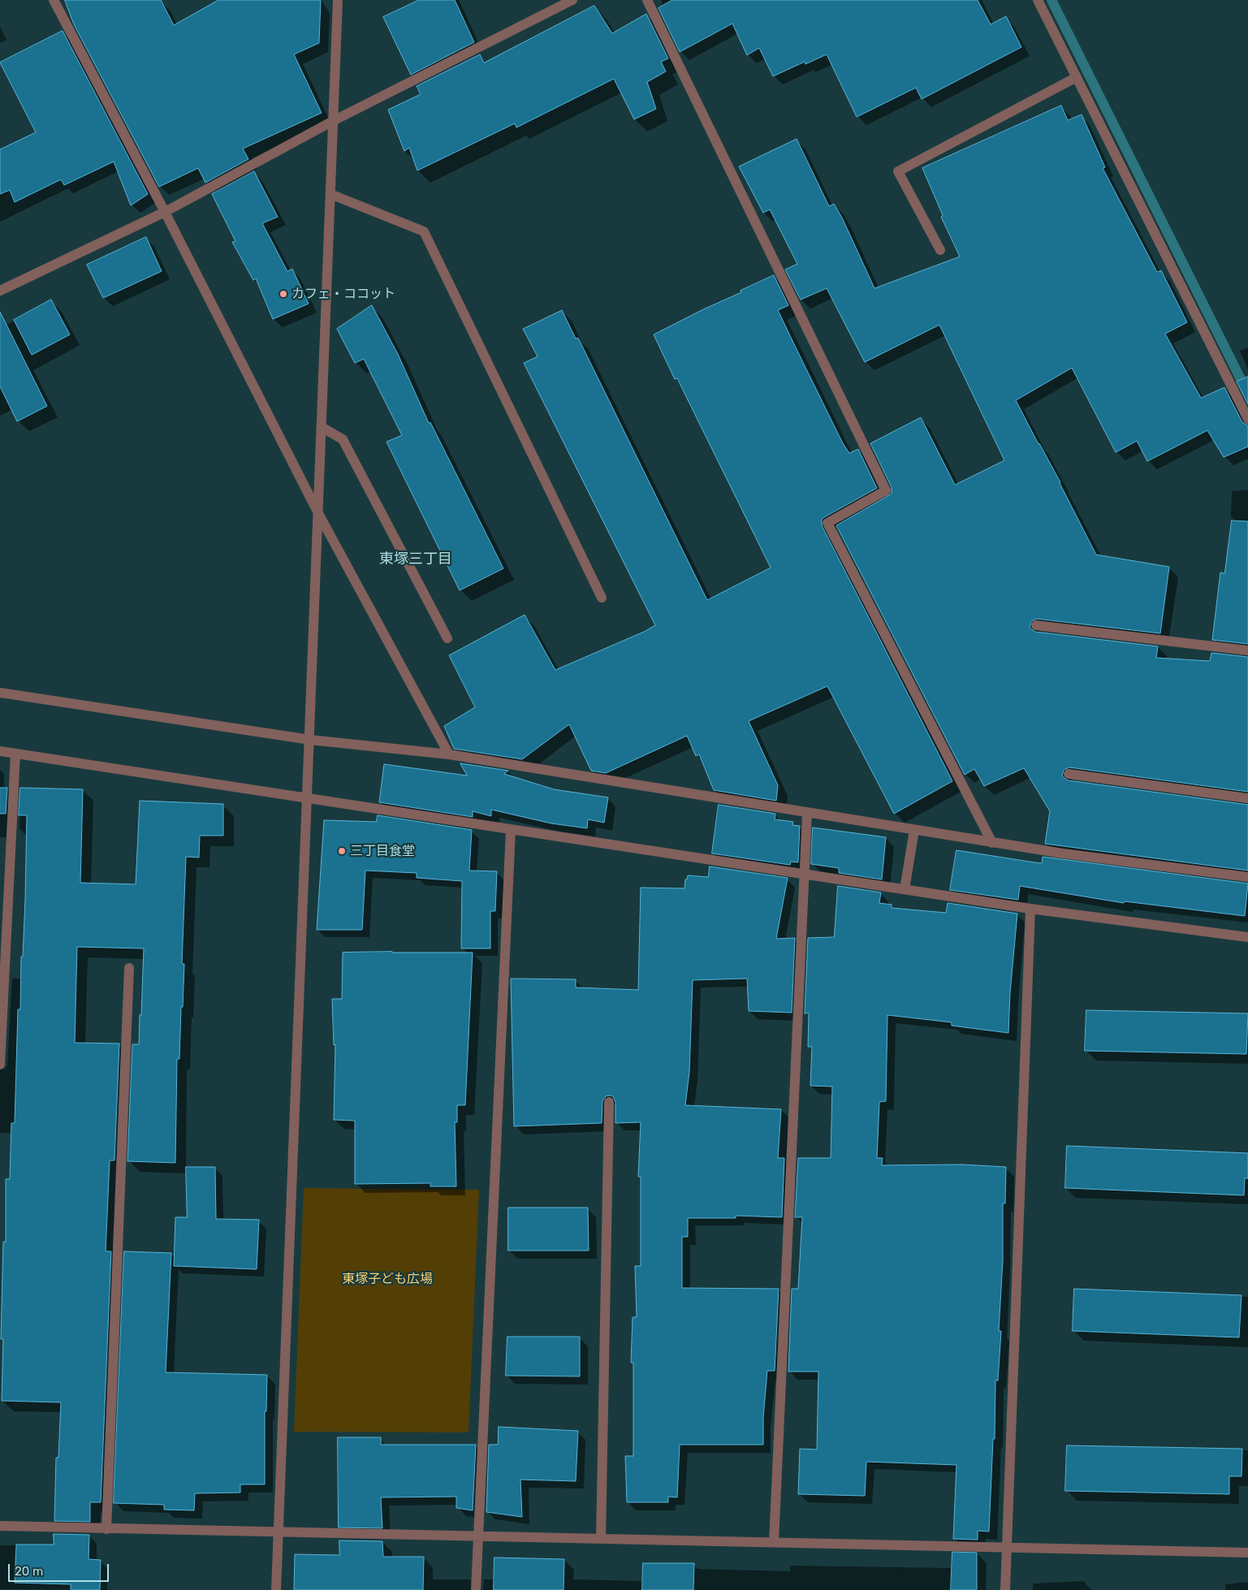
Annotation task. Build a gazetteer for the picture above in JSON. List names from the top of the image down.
{
  "districts": ["東塚三丁目"],
  "parks": ["東塚子ども広場"],
  "places": ["カフェ・ココット", "三丁目食堂"],
  "scale_bar": "20 m"
}
